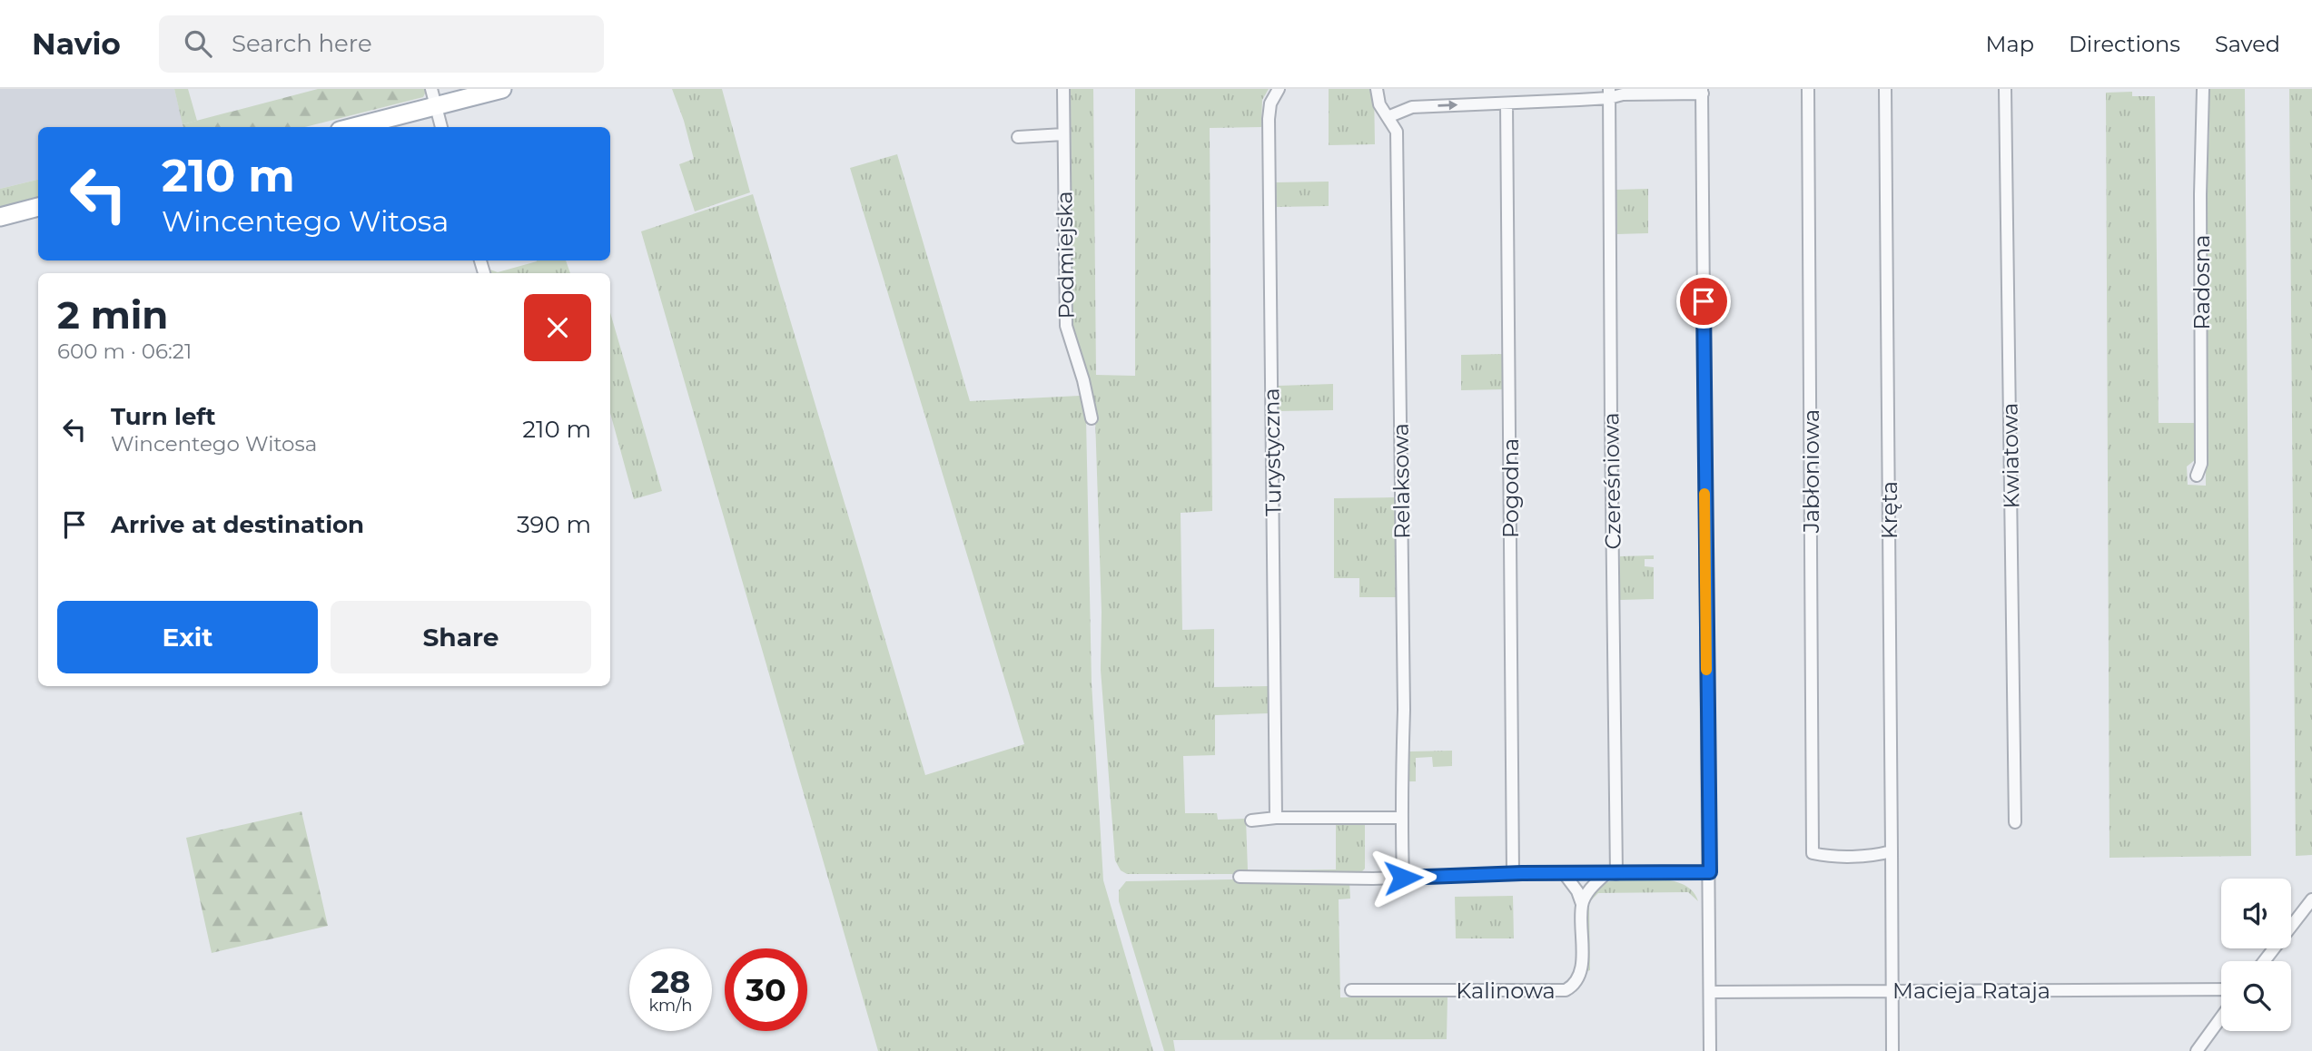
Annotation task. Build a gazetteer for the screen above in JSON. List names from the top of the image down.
{
  "streets": {
    "street": [
      "Podmiejska",
      "Radosna",
      "Turystyczna",
      "Kwiatowa",
      "Jabłoniowa",
      "Relaksowa",
      "Czereśniowa",
      "Pogodna",
      "Kręta",
      "Kalinowa",
      "Macieja Rataja"
    ]
  },
  "crossings": [
    ["Jabłoniowa", "Kręta"],
    ["Kręta", "Macieja Rataja"]
  ],
  "page": {
    "header": "Navio",
    "search": "Search here",
    "nav": ["Map", "Directions", "Saved"],
    "turn": ["210 m", "Wincentego Witosa"],
    "heading": ["2 min", "600 m · 06:21"],
    "list": [
      {
        "name": "Turn left",
        "note": "Wincentego Witosa",
        "value": "210 m"
      },
      {
        "name": "Arrive at destination",
        "value": "390 m"
      }
    ],
    "buttons": ["Exit", "Share"],
    "speed": "28 km/h",
    "limit": "30"
  }
}
